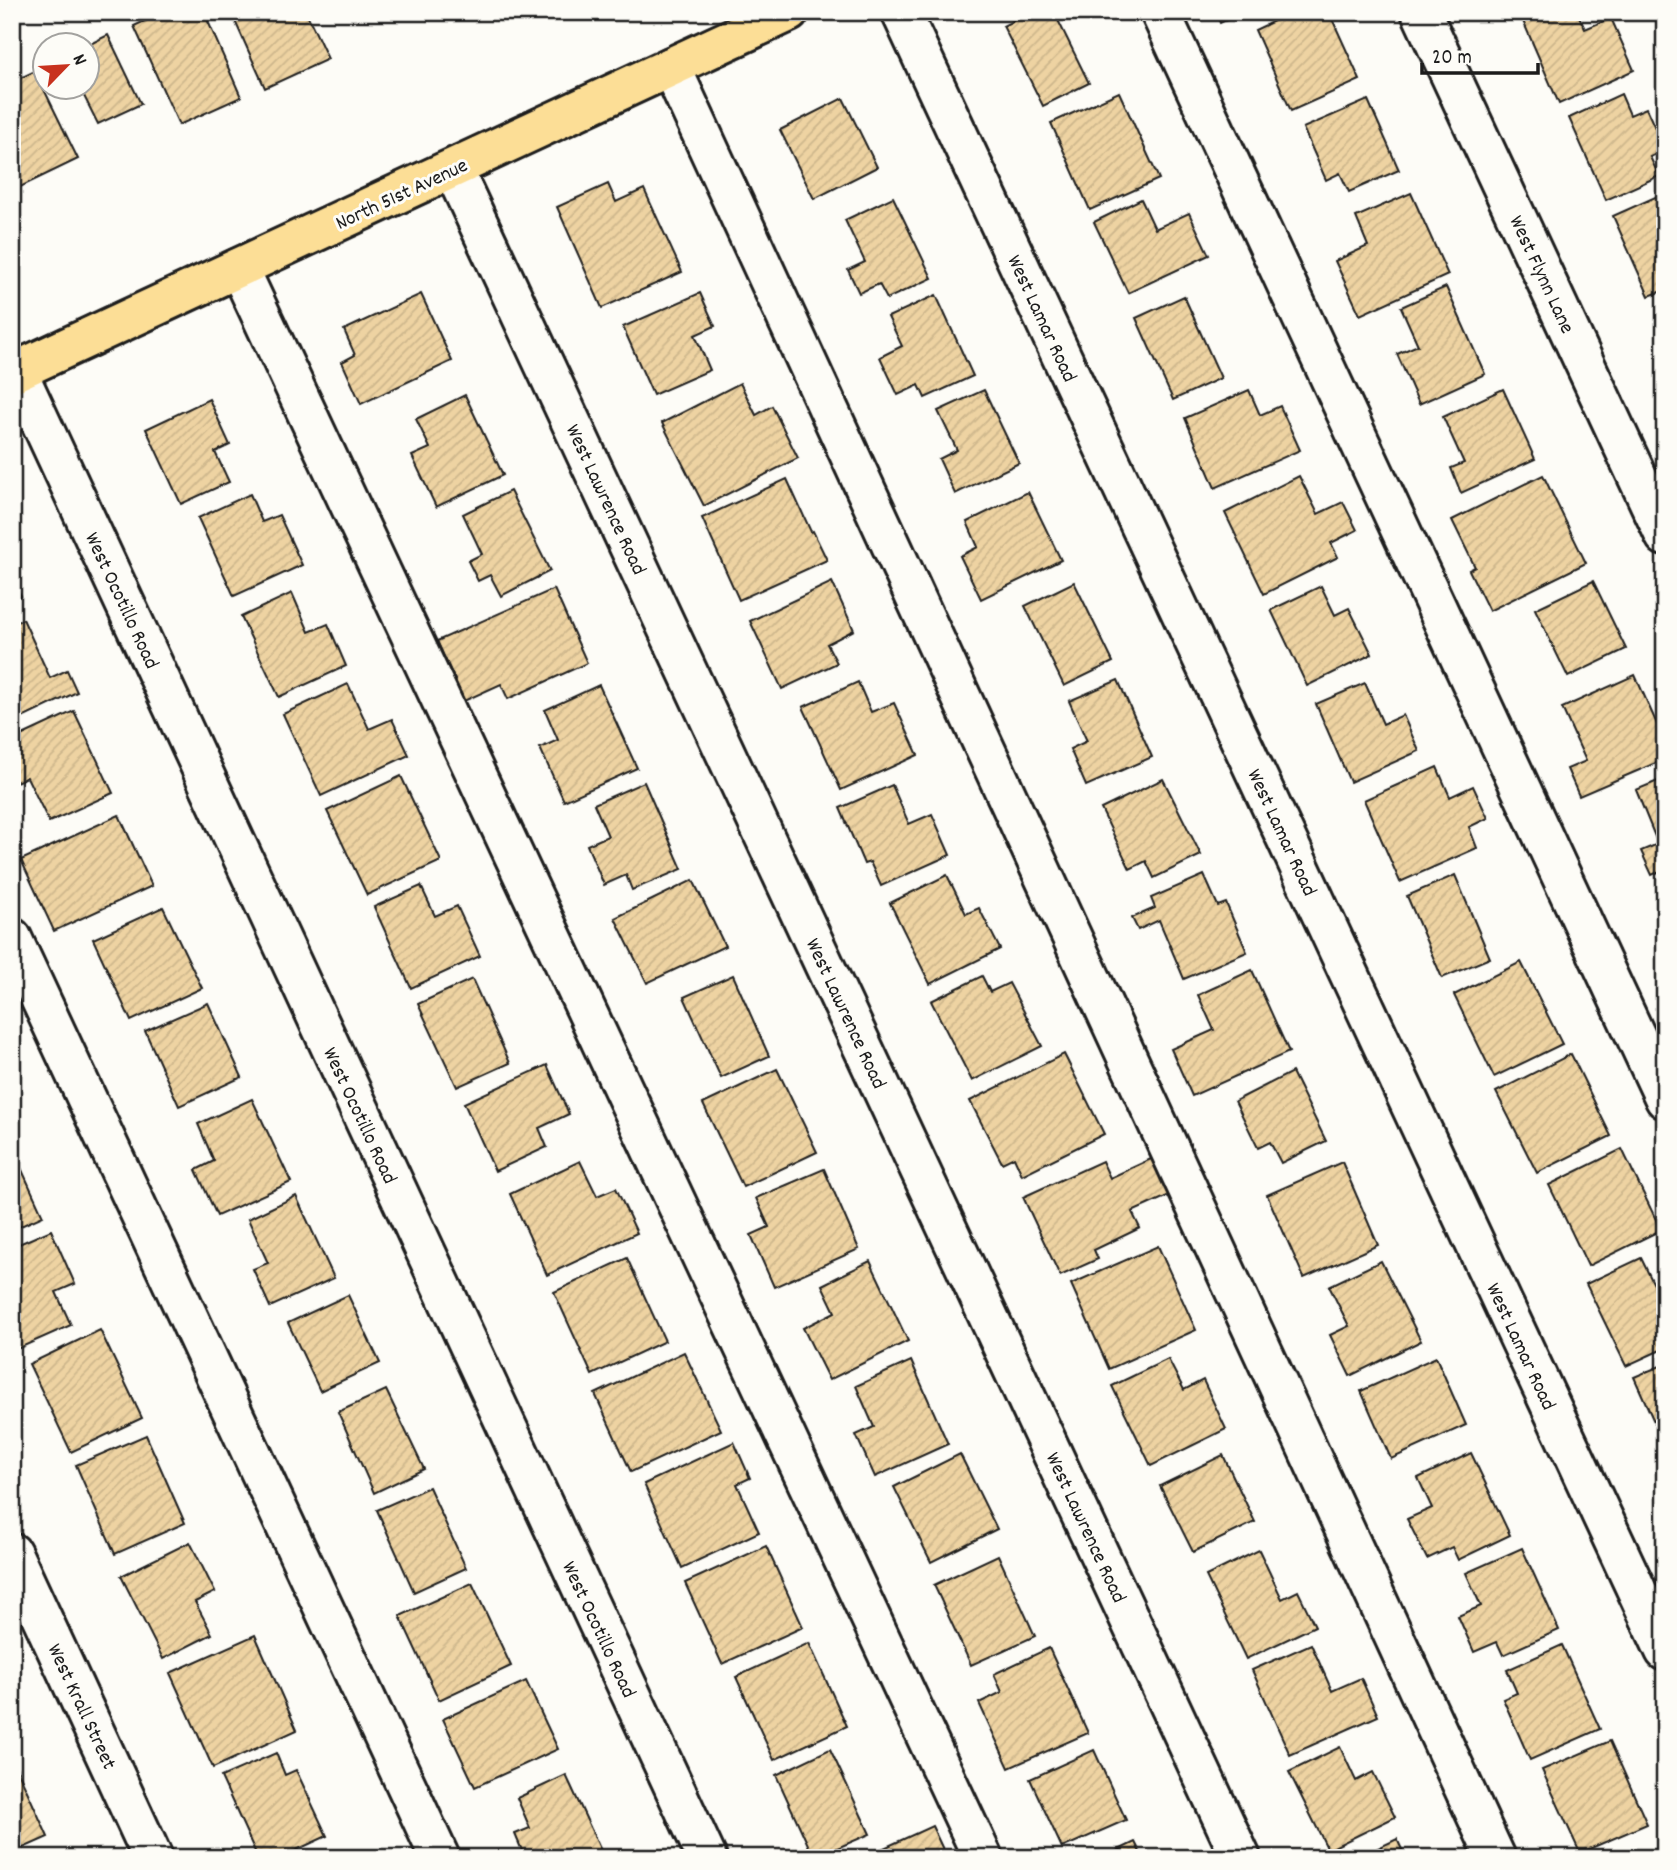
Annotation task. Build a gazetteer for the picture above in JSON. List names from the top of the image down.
{
  "streets": {
    "main road": ["North 51st Avenue"],
    "street": [
      "West Flynn Lane",
      "West Lamar Road",
      "West Lawrence Road",
      "West Ocotillo Road",
      "West Krall Street"
    ]
  },
  "crossings": [
    ["North 51st Avenue", "West Lawrence Road"],
    ["North 51st Avenue", "West Ocotillo Road"]
  ],
  "scale_bar": "20 m",
  "north": "top right"
}
